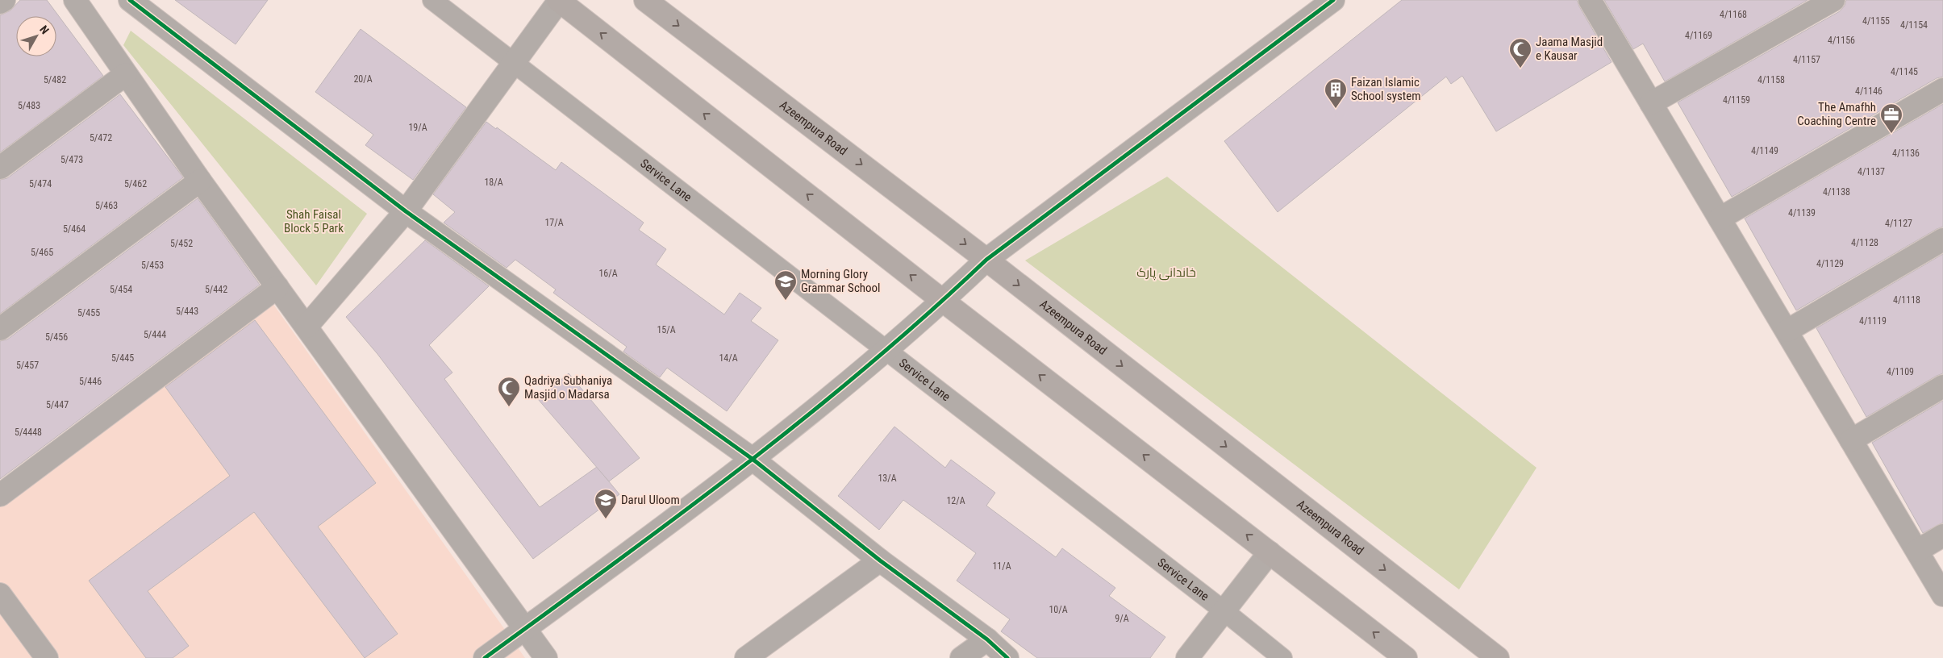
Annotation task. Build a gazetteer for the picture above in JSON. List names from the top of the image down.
{
  "streets": {
    "main road": ["Azeempura Road"],
    "lane": ["Service Lane"]
  },
  "parks": ["Shah Faisal Block 5 Park", "خاندانی پارک"],
  "places": {
    "mosque": ["Jaama Masjid e Kausar", "Qadriya Subhaniya Masjid o Madarsa"],
    "building": ["Faizan Islamic School system"],
    "office": ["The Amafhh Coaching Centre"],
    "school or university": ["Morning Glory Grammar School", "Darul Uloom"]
  },
  "house_numbers": [
    "4/1168",
    "4/1155",
    "4/1154",
    "4/1169",
    "4/1156",
    "4/1157",
    "4/1145",
    "20/A",
    "5/482",
    "4/1158",
    "4/1146",
    "4/1159",
    "5/483",
    "19/A",
    "5/472",
    "4/1149",
    "4/1136",
    "5/473",
    "4/1137",
    "18/A",
    "5/474",
    "5/462",
    "4/1138",
    "5/463",
    "4/1139",
    "17/A",
    "4/1127",
    "5/464",
    "4/1128",
    "5/452",
    "5/465",
    "4/1129",
    "5/453",
    "16/A",
    "5/454",
    "5/442",
    "4/1118",
    "5/443",
    "5/455",
    "4/1119",
    "15/A",
    "5/444",
    "5/456",
    "5/445",
    "14/A",
    "5/457",
    "4/1109",
    "5/446",
    "5/447",
    "5/4448",
    "13/A",
    "12/A",
    "11/A",
    "10/A",
    "9/A"
  ],
  "north": "top right"
}
